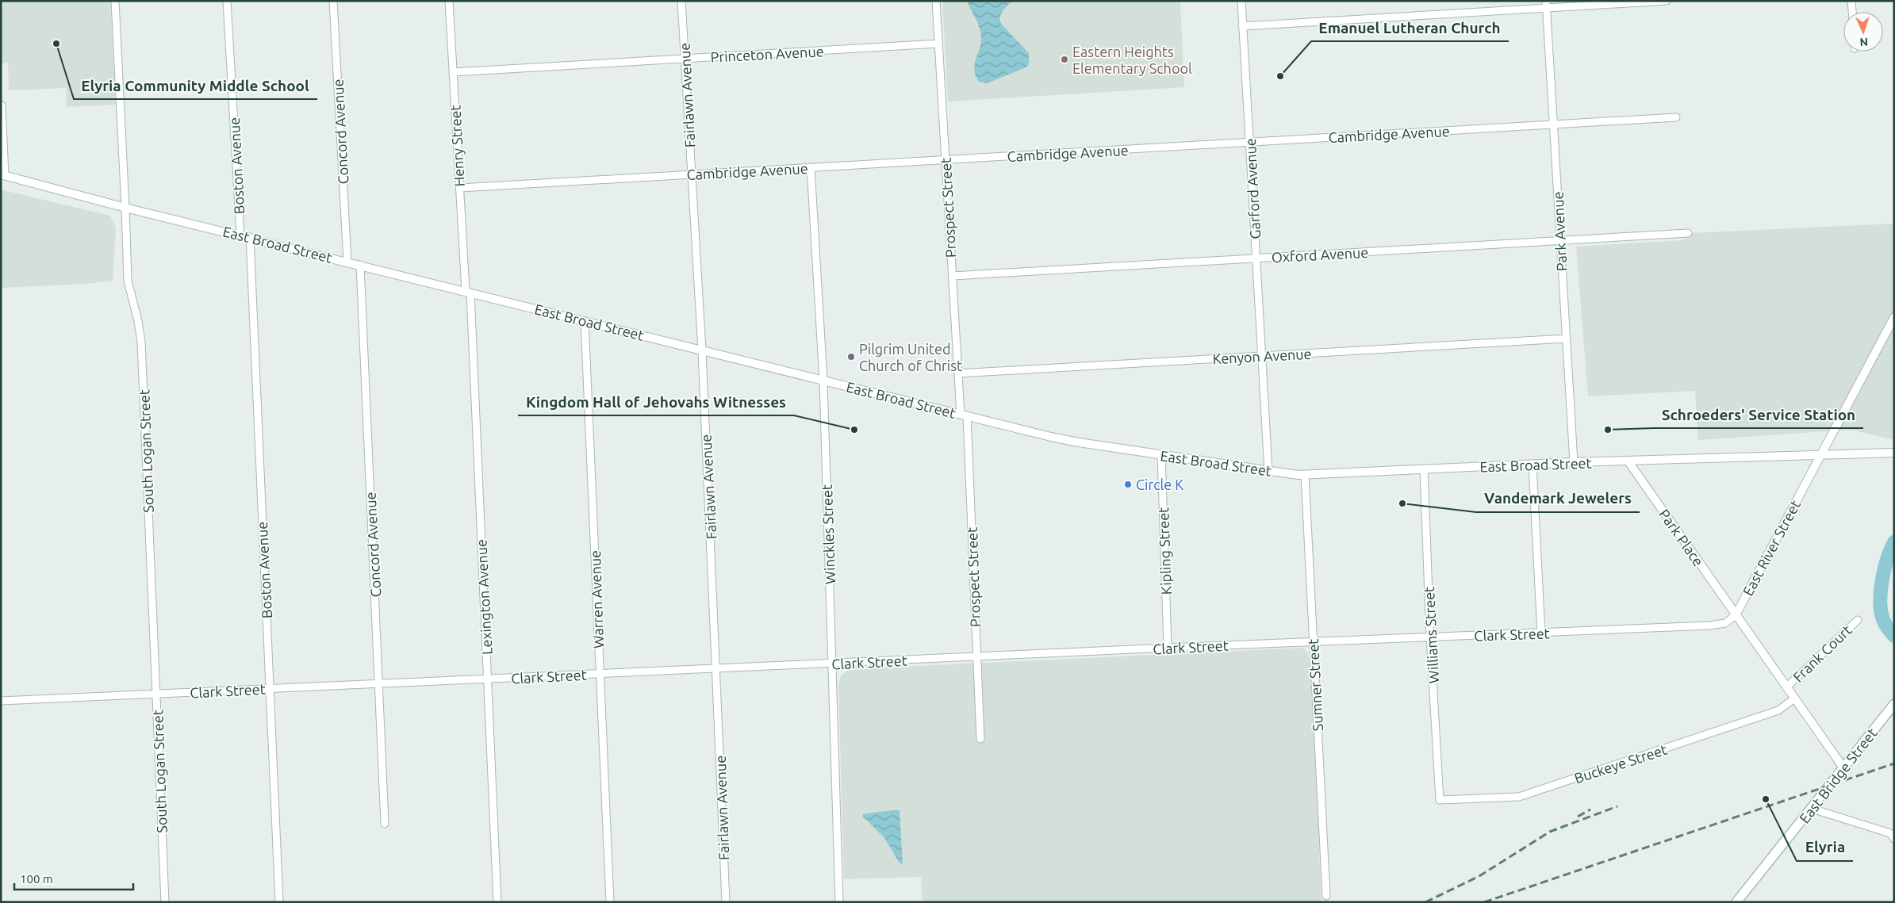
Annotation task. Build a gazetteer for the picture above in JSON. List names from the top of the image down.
{
  "streets": {
    "main road": ["East Bridge Street"],
    "street": [
      "Princeton Avenue",
      "Fairlawn Avenue",
      "Concord Avenue",
      "Cambridge Avenue",
      "Henry Street",
      "Boston Avenue",
      "Garford Avenue",
      "Prospect Street",
      "Park Avenue",
      "East Broad Street",
      "Oxford Avenue",
      "Kenyon Avenue",
      "South Logan Street",
      "Winckles Street",
      "Park Place",
      "East River Street",
      "Kipling Street",
      "Lexington Avenue",
      "Warren Avenue",
      "Clark Street",
      "Williams Street",
      "Frank Court",
      "Sumner Street",
      "Buckeye Street"
    ]
  },
  "crossings": [
    ["Princeton Avenue", "Fairlawn Avenue"],
    ["Princeton Avenue", "Henry Street"],
    ["Princeton Avenue", "Prospect Street"],
    ["Fairlawn Avenue", "Cambridge Avenue"],
    ["Fairlawn Avenue", "East Broad Street"],
    ["Fairlawn Avenue", "Clark Street"],
    ["Concord Avenue", "East Broad Street"],
    ["Concord Avenue", "Clark Street"],
    ["Cambridge Avenue", "Henry Street"],
    ["Cambridge Avenue", "Garford Avenue"],
    ["Cambridge Avenue", "Prospect Street"],
    ["Cambridge Avenue", "Park Avenue"],
    ["Cambridge Avenue", "Winckles Street"],
    ["Henry Street", "East Broad Street"],
    ["Henry Street", "Lexington Avenue"],
    ["Boston Avenue", "East Broad Street"],
    ["Boston Avenue", "Clark Street"],
    ["Garford Avenue", "East Broad Street"],
    ["Garford Avenue", "Oxford Avenue"],
    ["Garford Avenue", "Kenyon Avenue"],
    ["Prospect Street", "East Broad Street"],
    ["Prospect Street", "Oxford Avenue"],
    ["Prospect Street", "Kenyon Avenue"],
    ["Prospect Street", "Clark Street"],
    ["Park Avenue", "East Broad Street"],
    ["Park Avenue", "Oxford Avenue"],
    ["Park Avenue", "Kenyon Avenue"],
    ["East Broad Street", "South Logan Street"],
    ["East Broad Street", "Winckles Street"],
    ["East Broad Street", "Park Place"],
    ["East Broad Street", "East River Street"],
    ["East Broad Street", "Kipling Street"],
    ["East Broad Street", "Lexington Avenue"],
    ["East Broad Street", "Warren Avenue"],
    ["East Broad Street", "Williams Street"],
    ["East Broad Street", "Sumner Street"],
    ["South Logan Street", "Clark Street"],
    ["Winckles Street", "Clark Street"],
    ["Park Place", "East River Street"],
    ["Park Place", "Clark Street"],
    ["East River Street", "Clark Street"],
    ["Kipling Street", "Clark Street"],
    ["Lexington Avenue", "Clark Street"],
    ["Warren Avenue", "Clark Street"],
    ["Clark Street", "Williams Street"],
    ["Clark Street", "Sumner Street"],
    ["Williams Street", "Buckeye Street"]
  ],
  "places": [
    "Elyria Community Middle School",
    "Eastern Heights Elementary School",
    "Emanuel Lutheran Church",
    "Pilgrim United Church of Christ",
    "Kingdom Hall of Jehovahs Witnesses",
    "Schroeders' Service Station",
    "Circle K",
    "Vandemark Jewelers",
    "Elyria"
  ],
  "scale_bar": "100 m",
  "north": "bottom"
}
